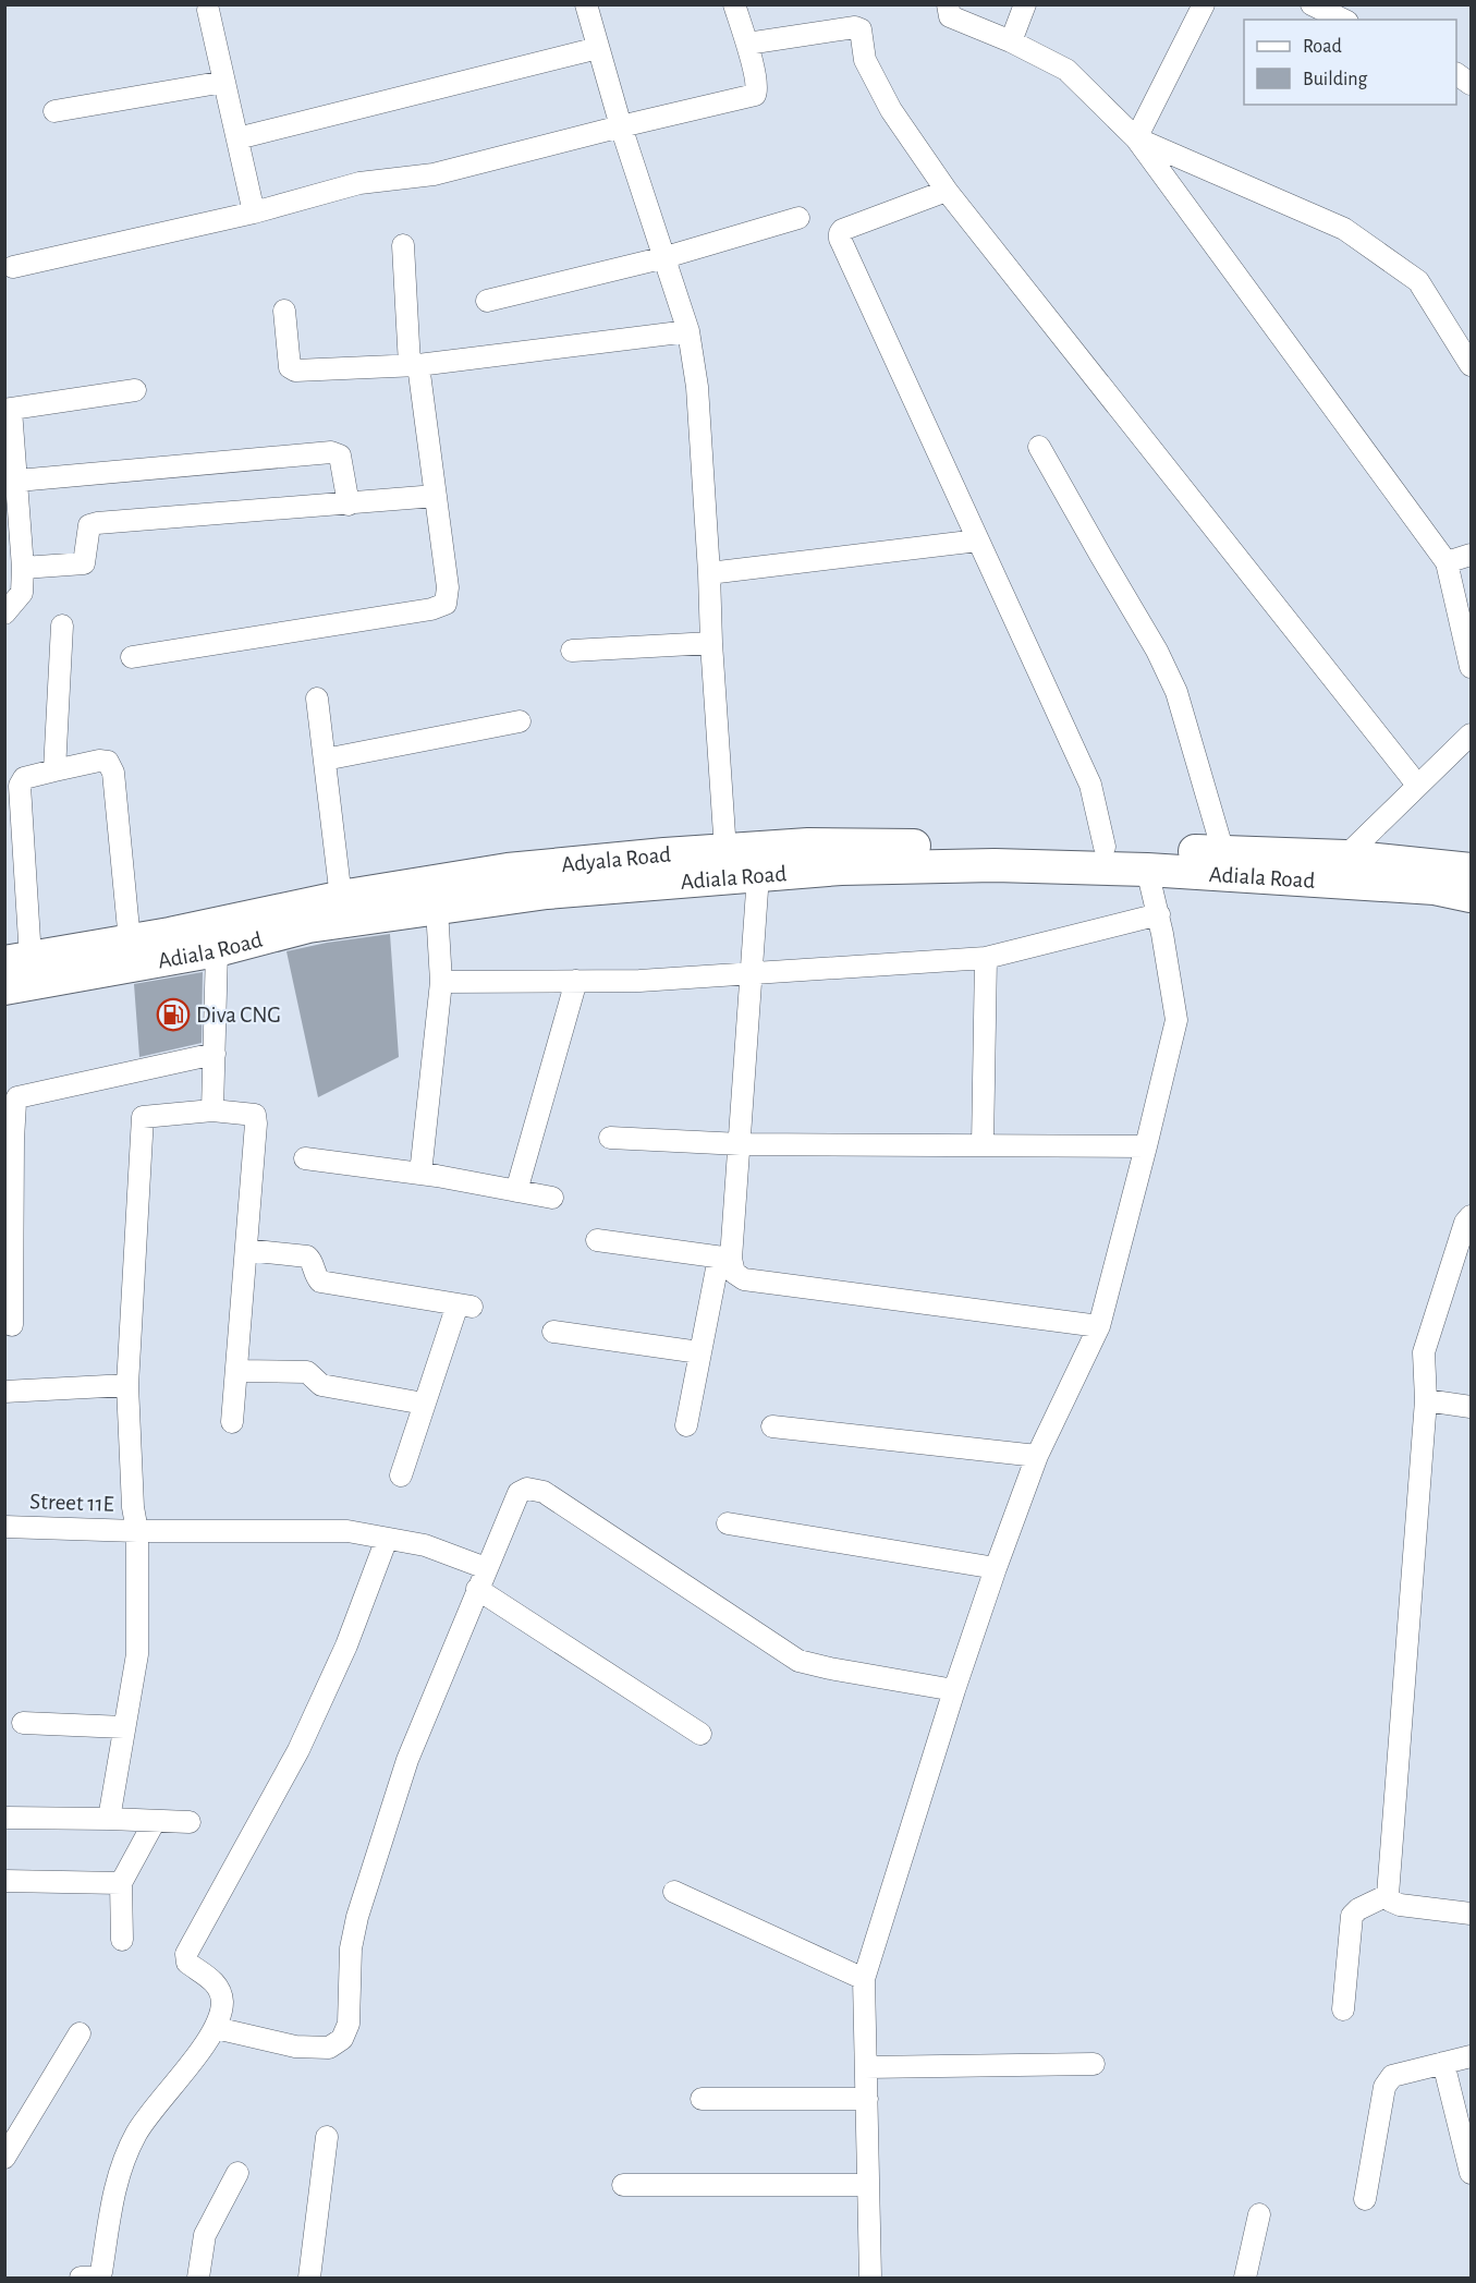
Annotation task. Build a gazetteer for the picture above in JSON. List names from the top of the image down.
{
  "streets": {
    "main road": ["Adyala Road", "Adiala Road"],
    "street": ["Street 11E"]
  },
  "places": {
    "fuel station": ["Diva CNG"]
  },
  "legend": ["Road", "Building"]
}
